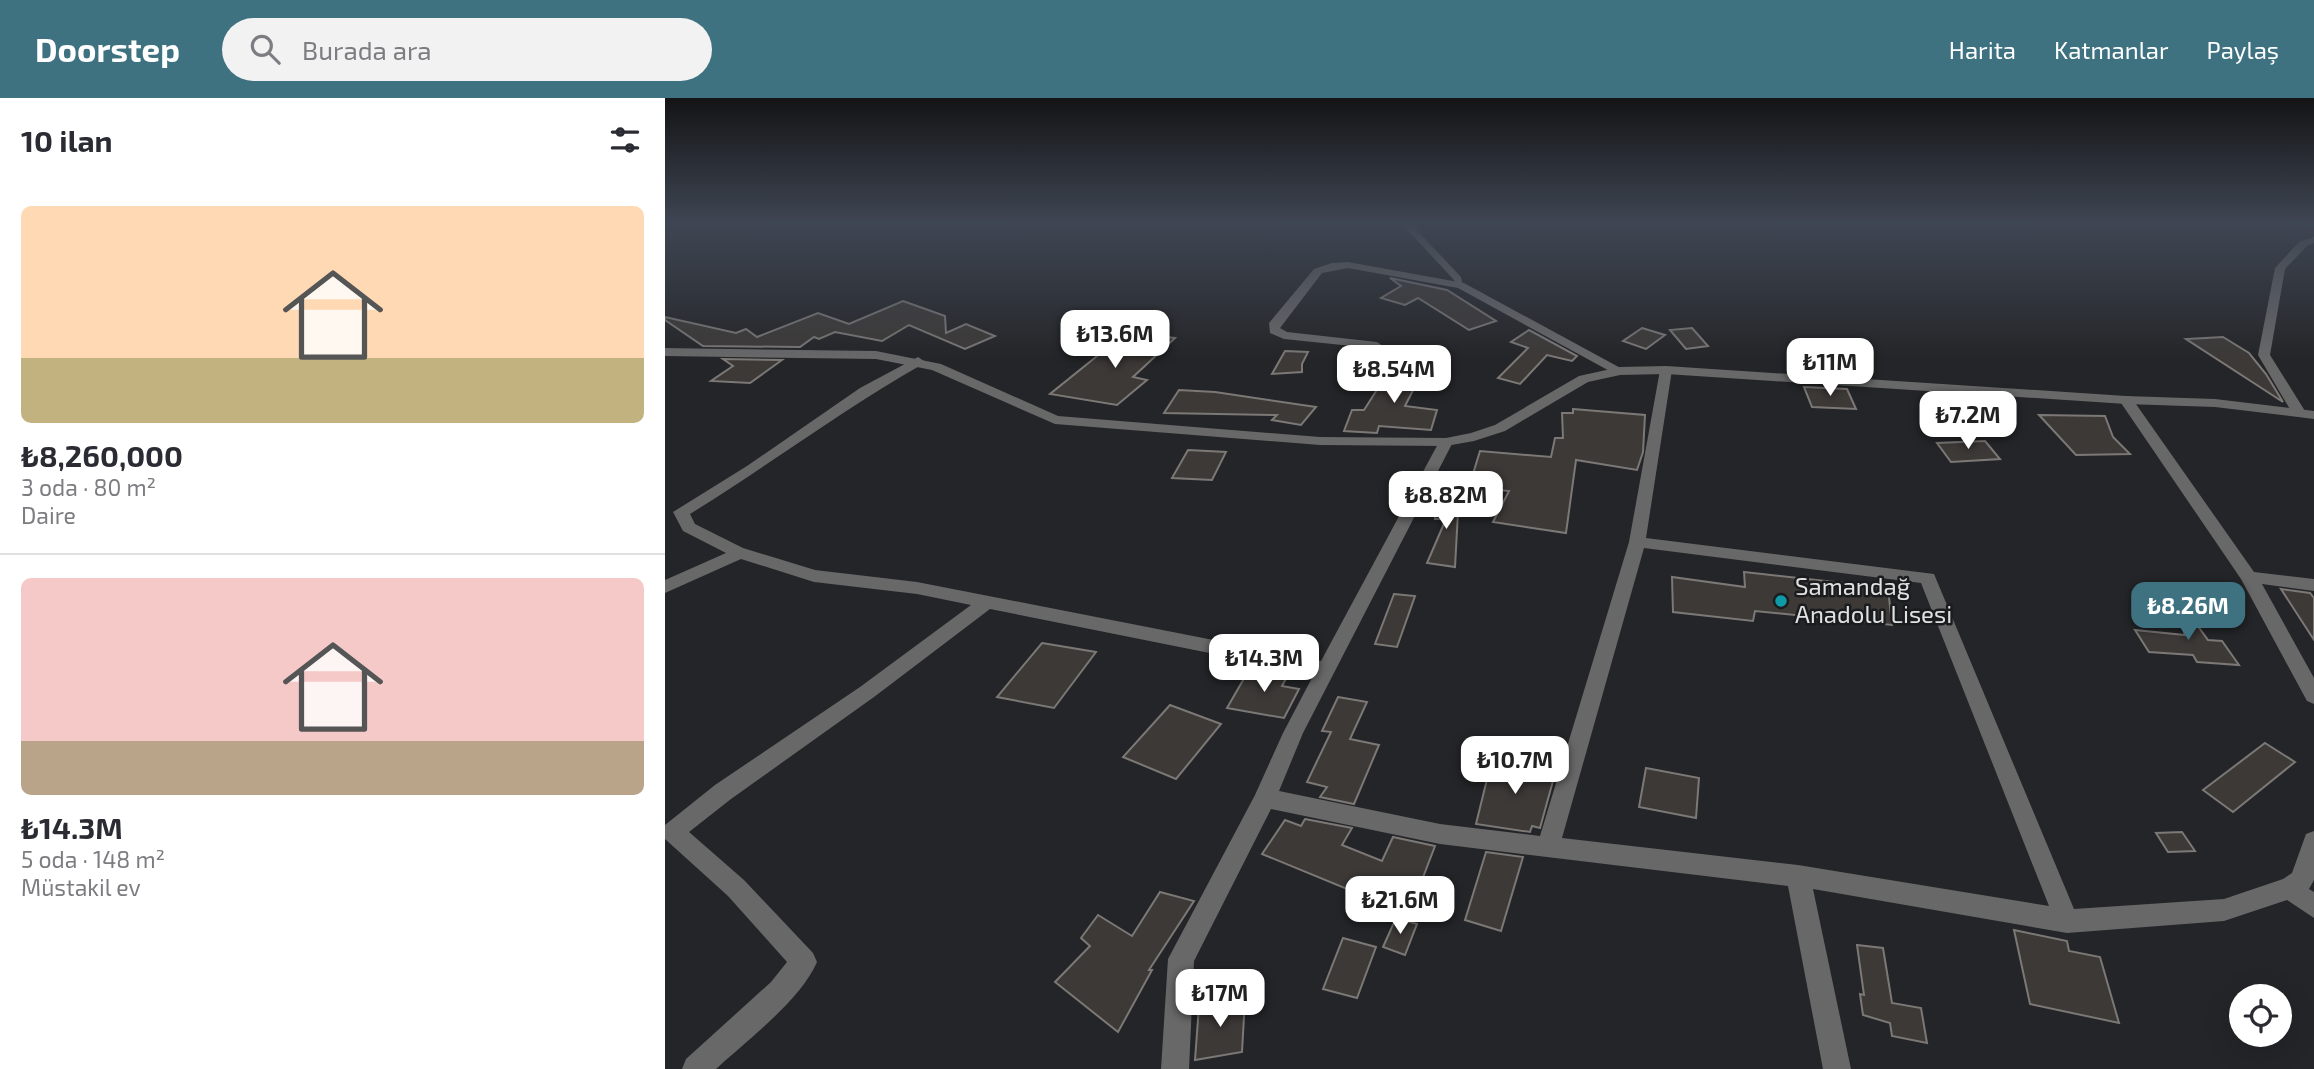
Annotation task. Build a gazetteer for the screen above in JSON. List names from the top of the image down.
{
  "places": ["Samandağ Anadolu Lisesi"],
  "page": {
    "header": "Doorstep",
    "search": "Burada ara",
    "nav": ["Harita", "Katmanlar", "Paylaş"],
    "heading": "10 ilan",
    "list": [
      {
        "name": "₺8,260,000",
        "note": "3 oda · 80 m² · Daire"
      },
      {
        "name": "₺14.3M",
        "note": "5 oda · 148 m² · Müstakil ev"
      }
    ],
    "price": [
      "₺13.6M",
      "₺11M",
      "₺8.54M",
      "₺7.2M",
      "₺8.82M",
      "₺8.26M",
      "₺14.3M",
      "₺10.7M",
      "₺21.6M",
      "₺17M"
    ]
  }
}
